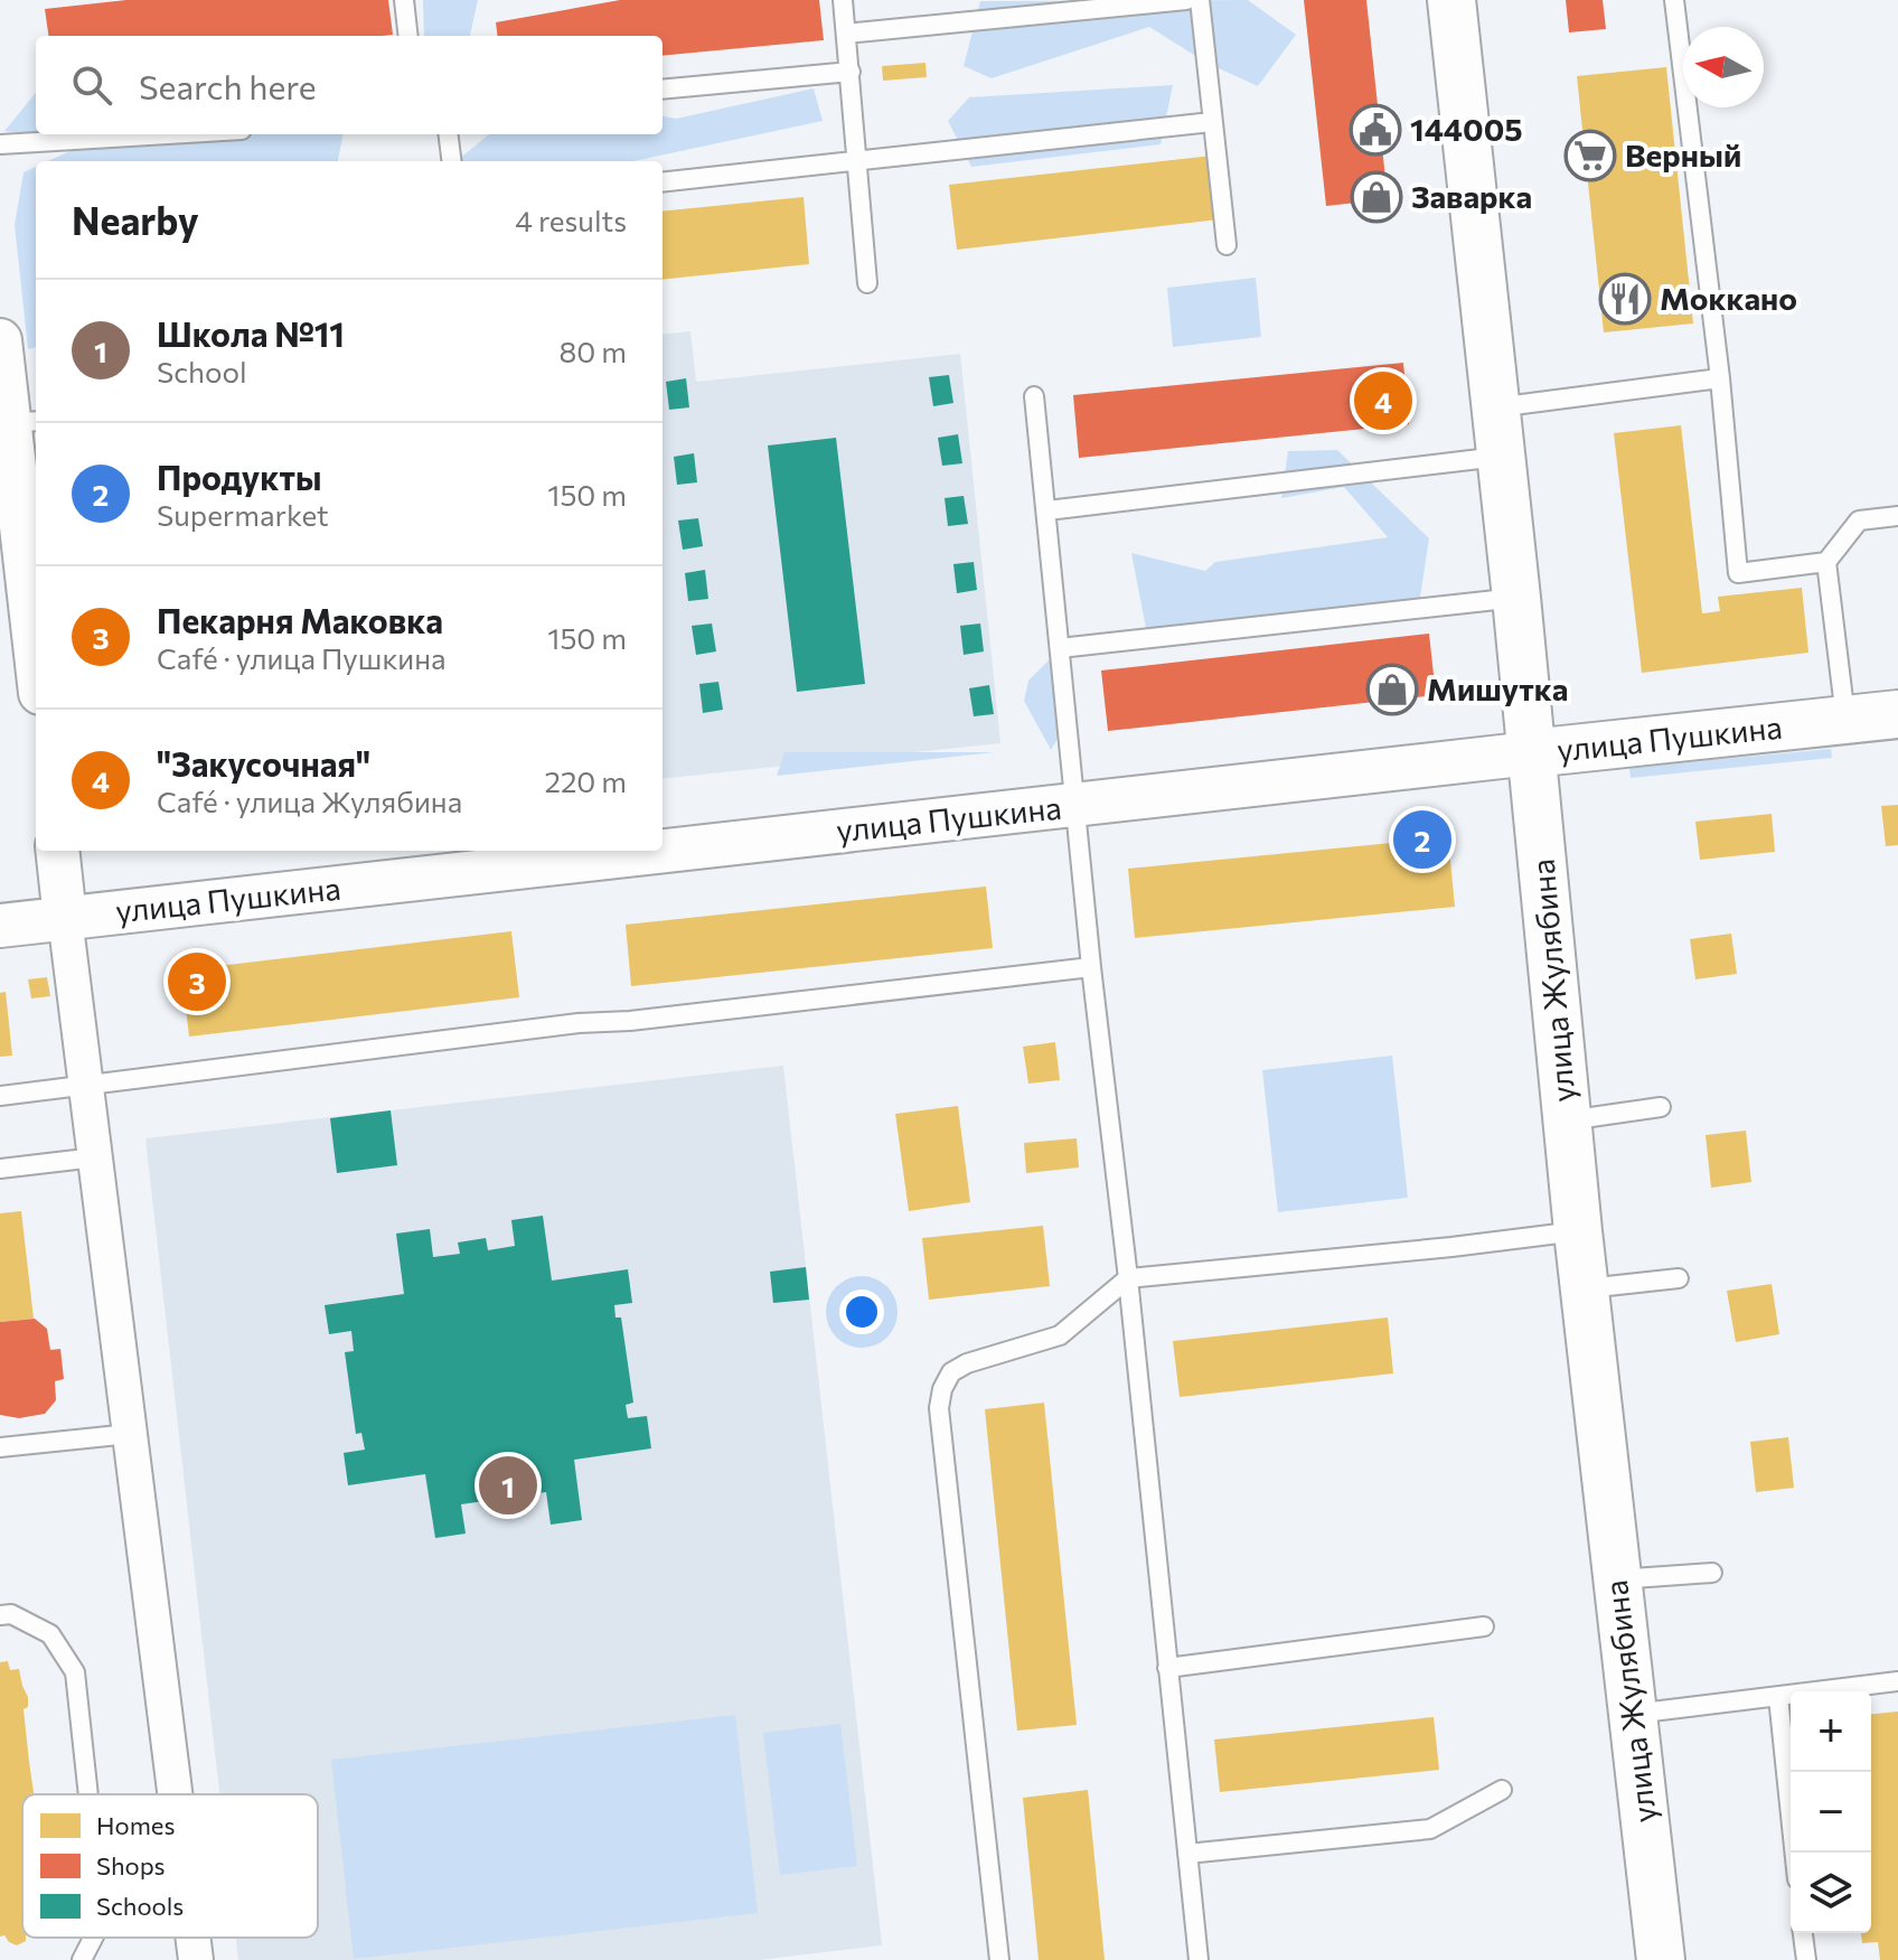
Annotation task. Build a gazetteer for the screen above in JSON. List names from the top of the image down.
{
  "streets": {
    "main road": ["улица Пушкина", "улица Жулябина"]
  },
  "crossings": [
    ["улица Пушкина", "улица Жулябина"]
  ],
  "places": {
    "public building": ["144005"],
    "supermarket": ["Верный"],
    "shop": ["Заварка", "Мишутка"],
    "restaurant": ["Моккано"]
  },
  "legend": ["Homes", "Shops", "Schools"],
  "north": "left",
  "page": {
    "search": "Search here",
    "heading": ["Nearby", "4 results"],
    "list": [
      {
        "mark": "1",
        "name": "Школа №11",
        "note": "School",
        "value": "80 m"
      },
      {
        "mark": "2",
        "name": "Продукты",
        "note": "Supermarket",
        "value": "150 m"
      },
      {
        "mark": "3",
        "name": "Пекарня Маковка",
        "note": "Café · улица Пушкина",
        "value": "150 m"
      },
      {
        "mark": "4",
        "name": "\"Закусочная\"",
        "note": "Café · улица Жулябина",
        "value": "220 m"
      }
    ],
    "pins": [
      "4",
      "2",
      "3",
      "1"
    ],
    "map_buttons": ["+", "−"]
  }
}
